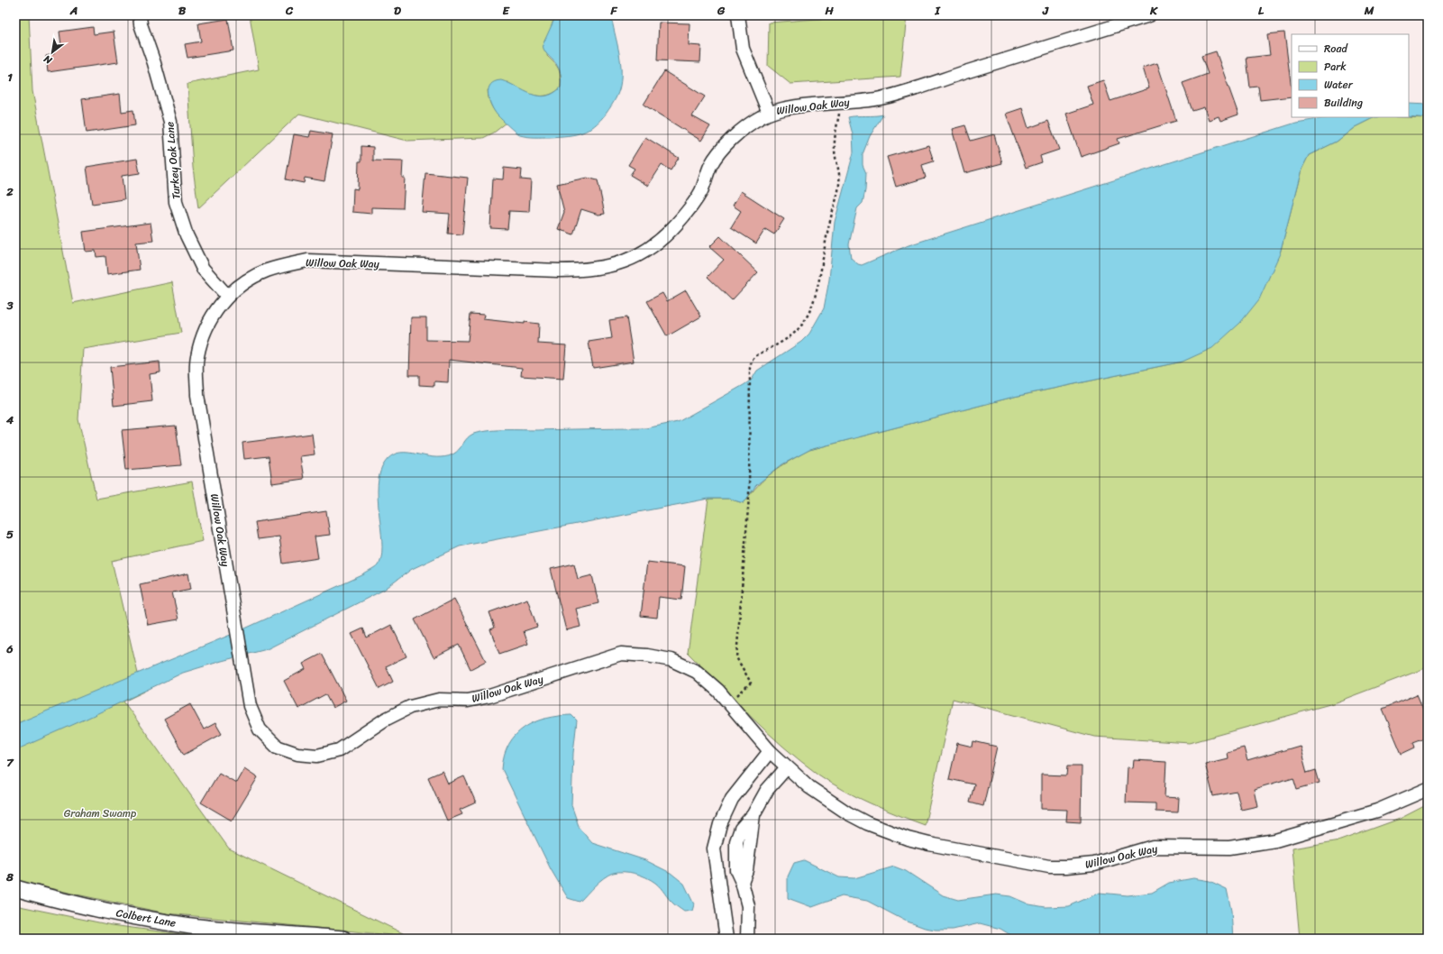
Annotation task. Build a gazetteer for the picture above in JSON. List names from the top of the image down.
{
  "streets": {
    "street": ["Willow Oak Way", "Turkey Oak Lane", "Colbert Lane"]
  },
  "crossings": [
    ["Willow Oak Way", "Turkey Oak Lane"]
  ],
  "parks": ["Graham Swamp"],
  "legend": [
    "Road",
    "Park",
    "Water",
    "Building"
  ],
  "north": "bottom left",
  "grid": {
    "columns": [
      "A",
      "B",
      "C",
      "D",
      "E",
      "F",
      "G",
      "H",
      "I",
      "J",
      "K",
      "L",
      "M"
    ],
    "rows": [
      "1",
      "2",
      "3",
      "4",
      "5",
      "6",
      "7",
      "8"
    ]
  }
}
